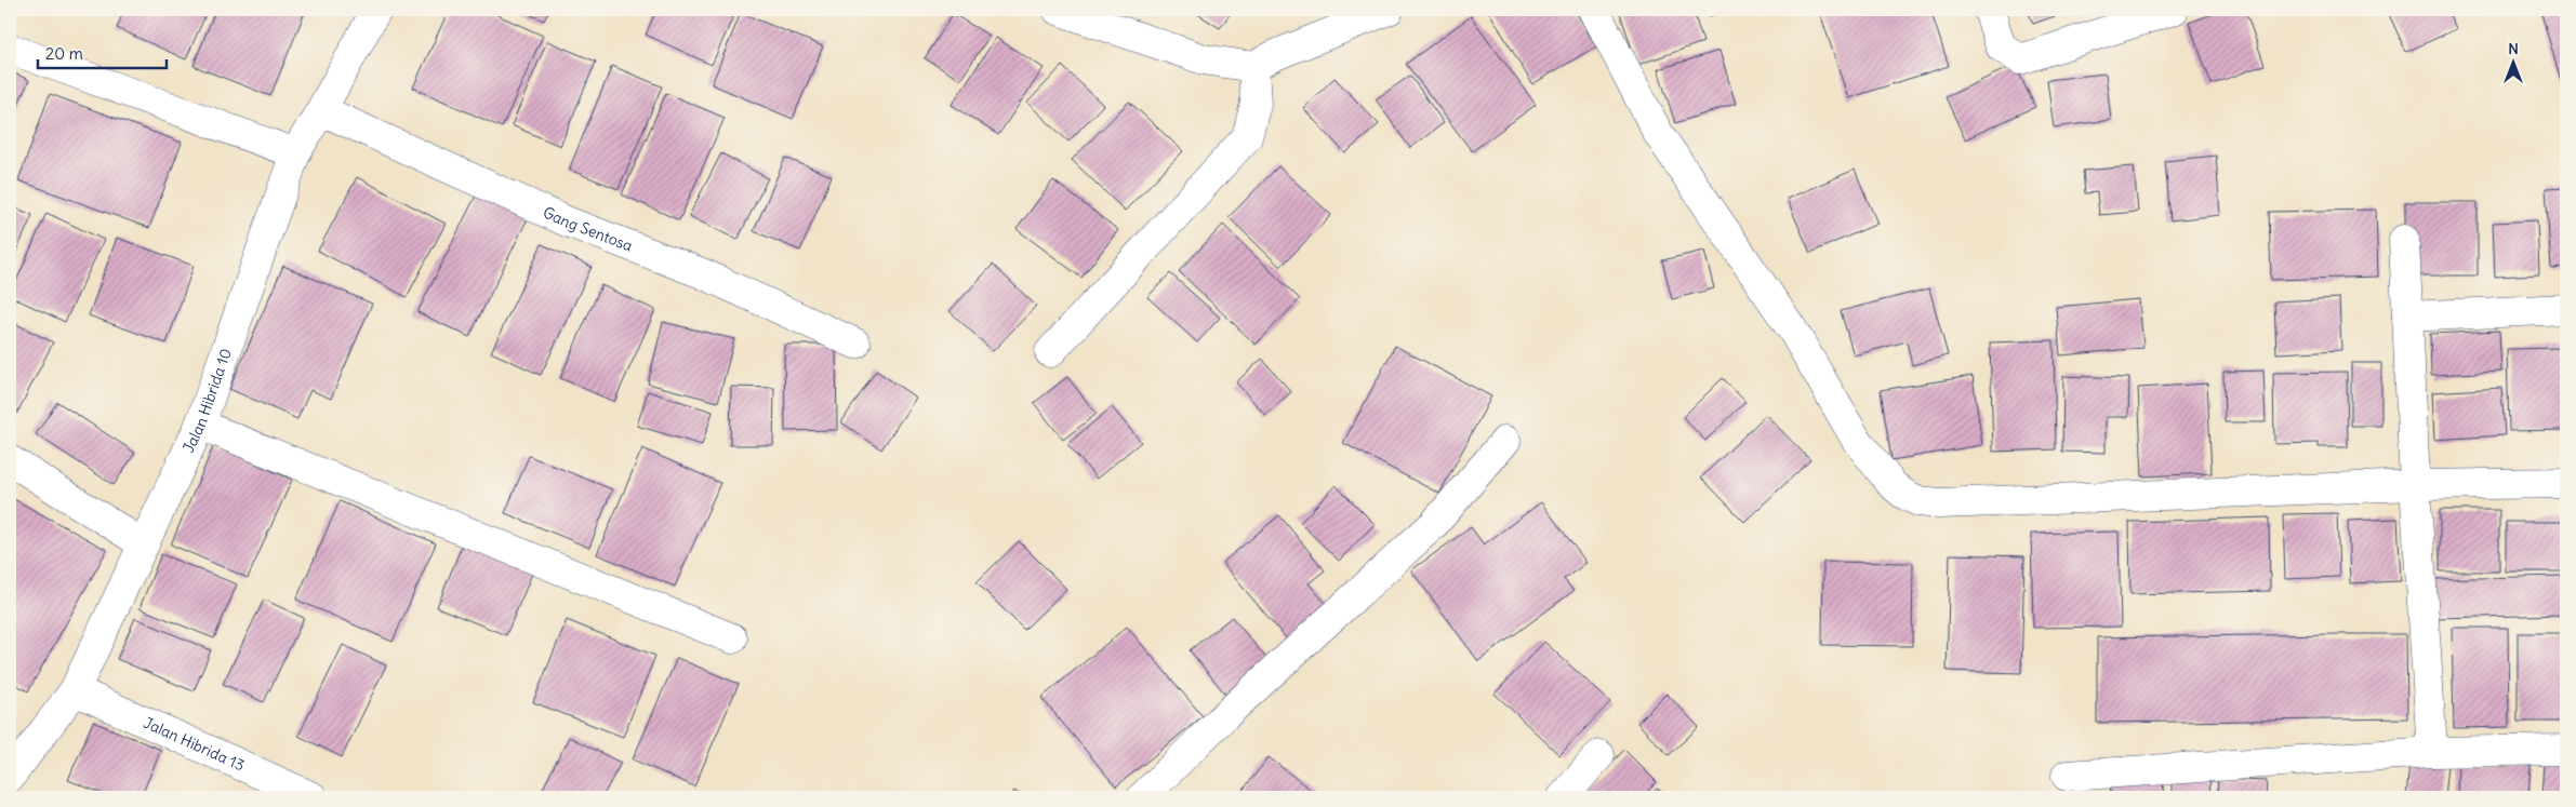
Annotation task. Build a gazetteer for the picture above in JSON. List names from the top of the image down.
{
  "streets": {
    "street": ["Gang Sentosa", "Jalan Hibrida 10", "Jalan Hibrida 13"]
  },
  "crossings": [
    ["Gang Sentosa", "Jalan Hibrida 10"],
    ["Jalan Hibrida 10", "Jalan Hibrida 13"]
  ],
  "scale_bar": "20 m",
  "north": "top"
}
